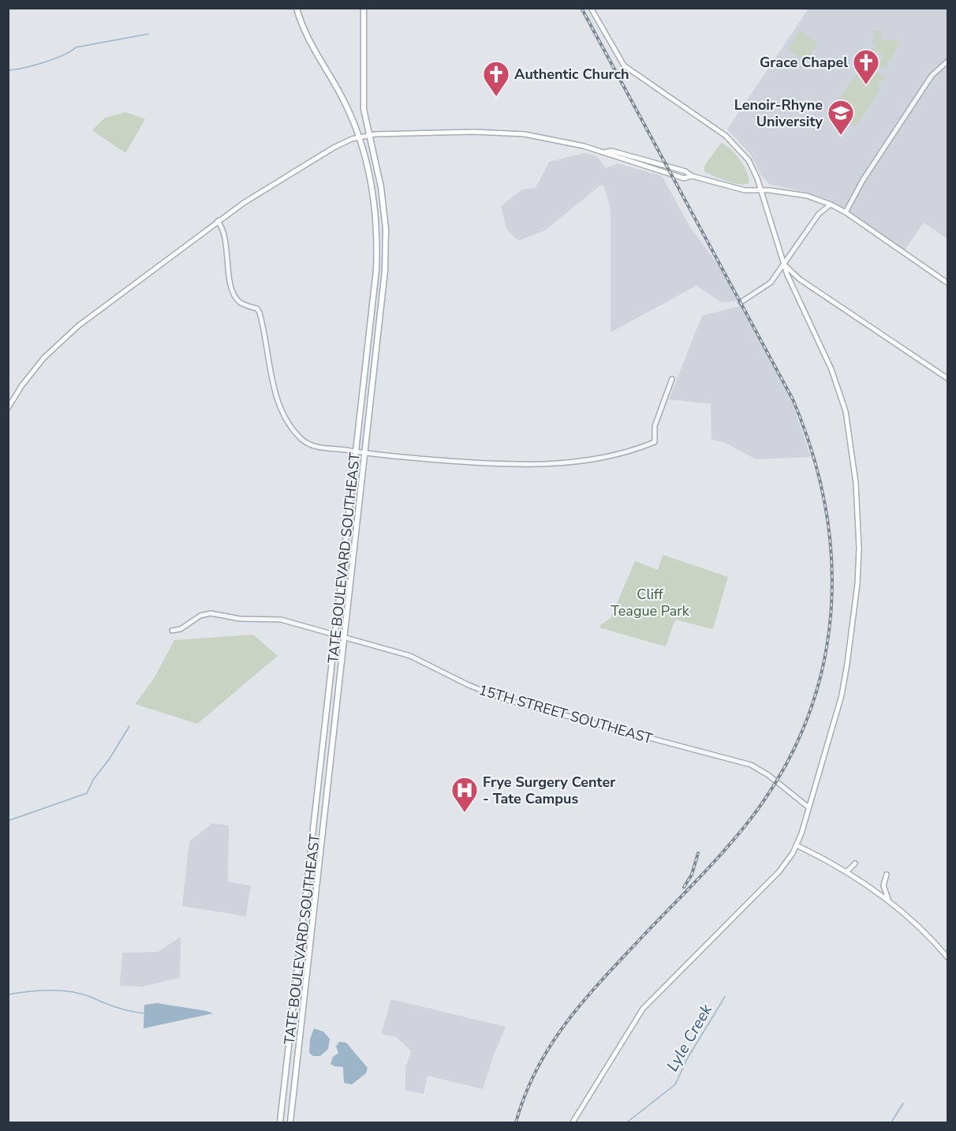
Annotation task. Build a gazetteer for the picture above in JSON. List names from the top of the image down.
{
  "streets": {
    "main road": ["TATE BOULEVARD SOUTHEAST"],
    "street": ["15TH STREET SOUTHEAST"]
  },
  "crossings": [
    ["TATE BOULEVARD SOUTHEAST", "15TH STREET SOUTHEAST"]
  ],
  "water": ["Lyle Creek"],
  "parks": ["Cliff Teague Park"],
  "places": {
    "church": ["Grace Chapel", "Authentic Church"],
    "school or university": ["Lenoir-Rhyne University"],
    "hospital": ["Frye Surgery Center - Tate Campus"]
  }
}
